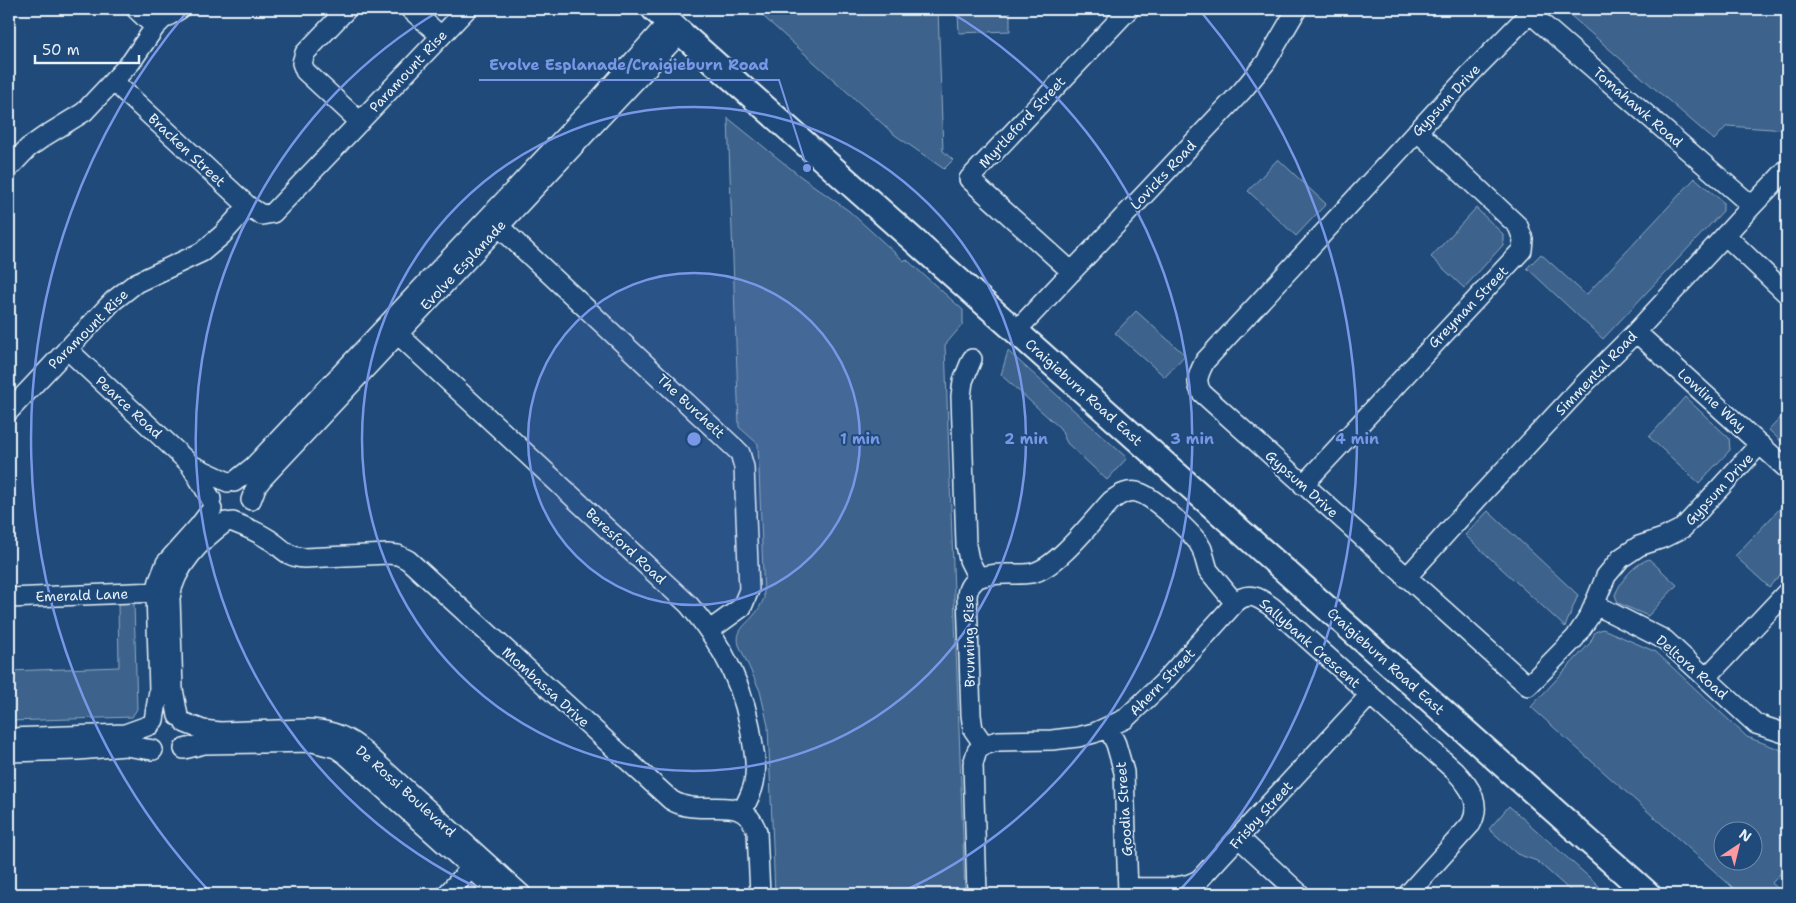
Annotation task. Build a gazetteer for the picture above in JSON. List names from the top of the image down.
{
  "streets": {
    "main road": ["Craigieburn Road East"],
    "street": [
      "Paramount Rise",
      "Gypsum Drive",
      "Tomahawk Road",
      "Myrtleford Street",
      "Bracken Street",
      "Lovicks Road",
      "Evolve Esplanade",
      "Greyman Street",
      "Simmental Road",
      "Lowline Way",
      "The Burchett",
      "Pearce Road",
      "Beresford Road",
      "Emerald Lane",
      "Brunning Rise",
      "Sallybank Crescent",
      "Deltora Road",
      "Ahern Street",
      "Mombassa Drive",
      "De Rossi Boulevard",
      "Goodia Street",
      "Frisby Street"
    ]
  },
  "crossings": [
    ["Paramount Rise", "Bracken Street"],
    ["Paramount Rise", "Pearce Road"],
    ["Gypsum Drive", "Tomahawk Road"],
    ["Gypsum Drive", "Greyman Street"],
    ["Gypsum Drive", "Simmental Road"],
    ["Gypsum Drive", "Lowline Way"],
    ["Gypsum Drive", "Deltora Road"],
    ["Tomahawk Road", "Simmental Road"],
    ["Myrtleford Street", "Lovicks Road"],
    ["Lovicks Road", "Craigieburn Road East"],
    ["Evolve Esplanade", "Craigieburn Road East"],
    ["Evolve Esplanade", "The Burchett"],
    ["Evolve Esplanade", "Pearce Road"],
    ["Evolve Esplanade", "Beresford Road"],
    ["Evolve Esplanade", "Mombassa Drive"],
    ["Simmental Road", "Lowline Way"],
    ["The Burchett", "Beresford Road"],
    ["Pearce Road", "Mombassa Drive"],
    ["Beresford Road", "Mombassa Drive"],
    ["Brunning Rise", "Ahern Street"],
    ["Sallybank Crescent", "Ahern Street"],
    ["Sallybank Crescent", "Frisby Street"],
    ["Ahern Street", "Goodia Street"],
    ["Goodia Street", "Frisby Street"]
  ],
  "places": ["Evolve Esplanade/Craigieburn Road"],
  "scale_bar": "50 m",
  "north": "top right",
  "rings": [
    "1 min",
    "2 min",
    "3 min",
    "4 min"
  ]
}
